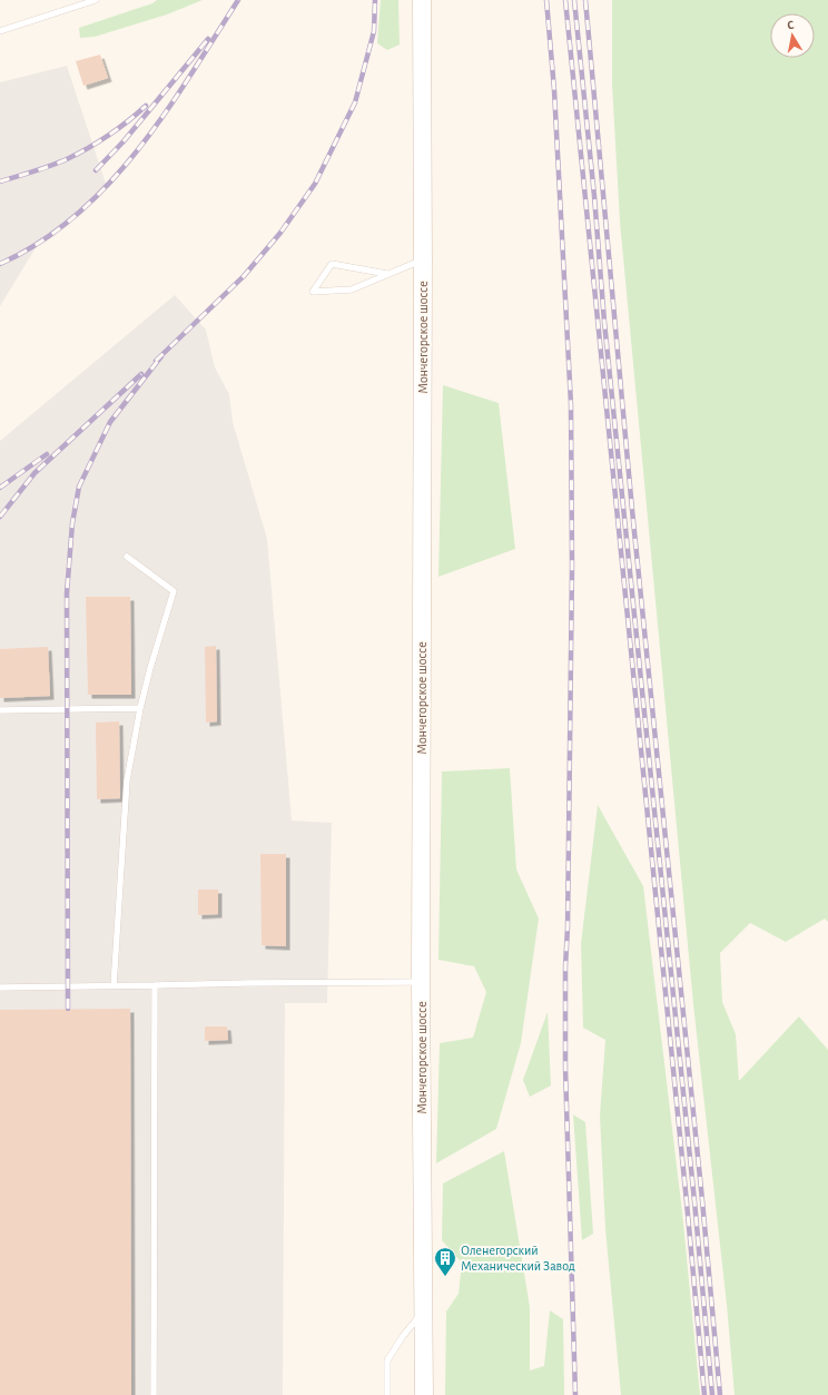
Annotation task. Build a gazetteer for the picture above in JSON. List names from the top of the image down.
{
  "streets": {
    "street": ["Мончегорское шоссе"]
  },
  "places": {
    "building": ["Оленегорский Механический Завод"]
  },
  "north": "top"
}
